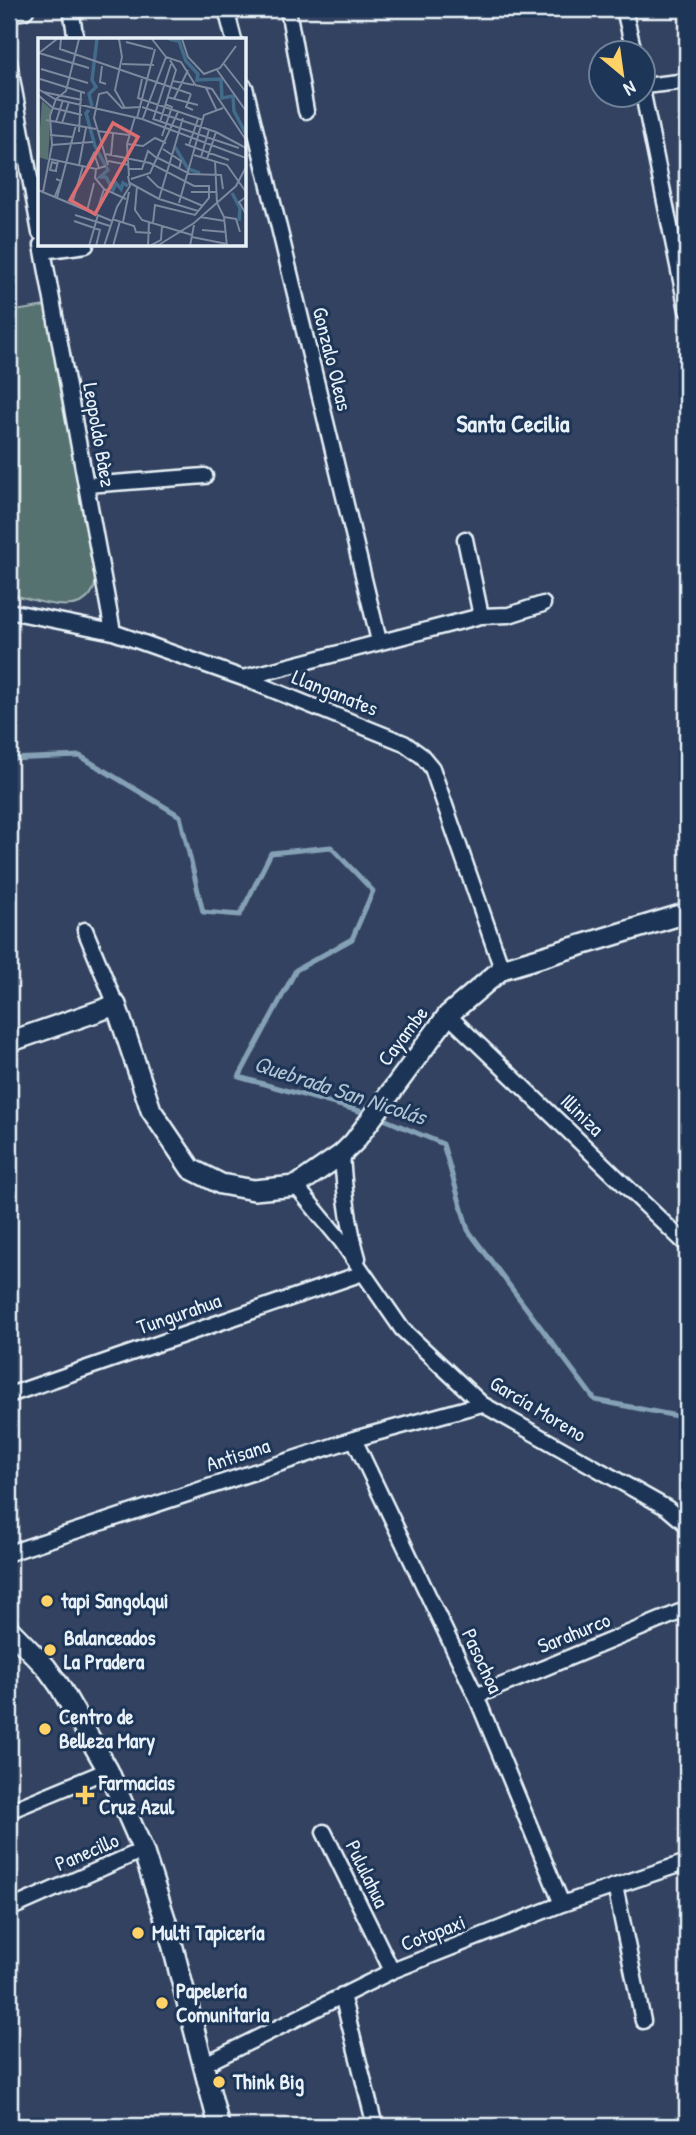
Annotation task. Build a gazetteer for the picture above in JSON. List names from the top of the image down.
{
  "streets": {
    "street": [
      "Gonzalo Oleas",
      "Leopoldo Bàez",
      "Llanganates",
      "Cayambe",
      "Illiniza",
      "Tungurahua",
      "García Moreno",
      "Antisana",
      "Sarahurco",
      "Pasochoa",
      "Panecillo",
      "Pululahua",
      "Cotopaxi"
    ]
  },
  "crossings": [
    ["Leopoldo Bàez", "Llanganates"],
    ["Llanganates", "Cayambe"],
    ["Cayambe", "Illiniza"],
    ["Cayambe", "García Moreno"],
    ["Tungurahua", "García Moreno"],
    ["García Moreno", "Antisana"],
    ["Antisana", "Pasochoa"],
    ["Sarahurco", "Pasochoa"],
    ["Pasochoa", "Cotopaxi"],
    ["Pululahua", "Cotopaxi"]
  ],
  "districts": ["Santa Cecilia"],
  "water": ["Quebrada San Nicolás"],
  "places": {
    "other": [
      "tapi Sangolqui",
      "Balanceados La Pradera",
      "Centro de Belleza Mary",
      "Multi Tapicería",
      "Papelería Comunitaria",
      "Think Big"
    ],
    "health": ["Farmacias Cruz Azul"]
  },
  "north": "bottom right"
}
